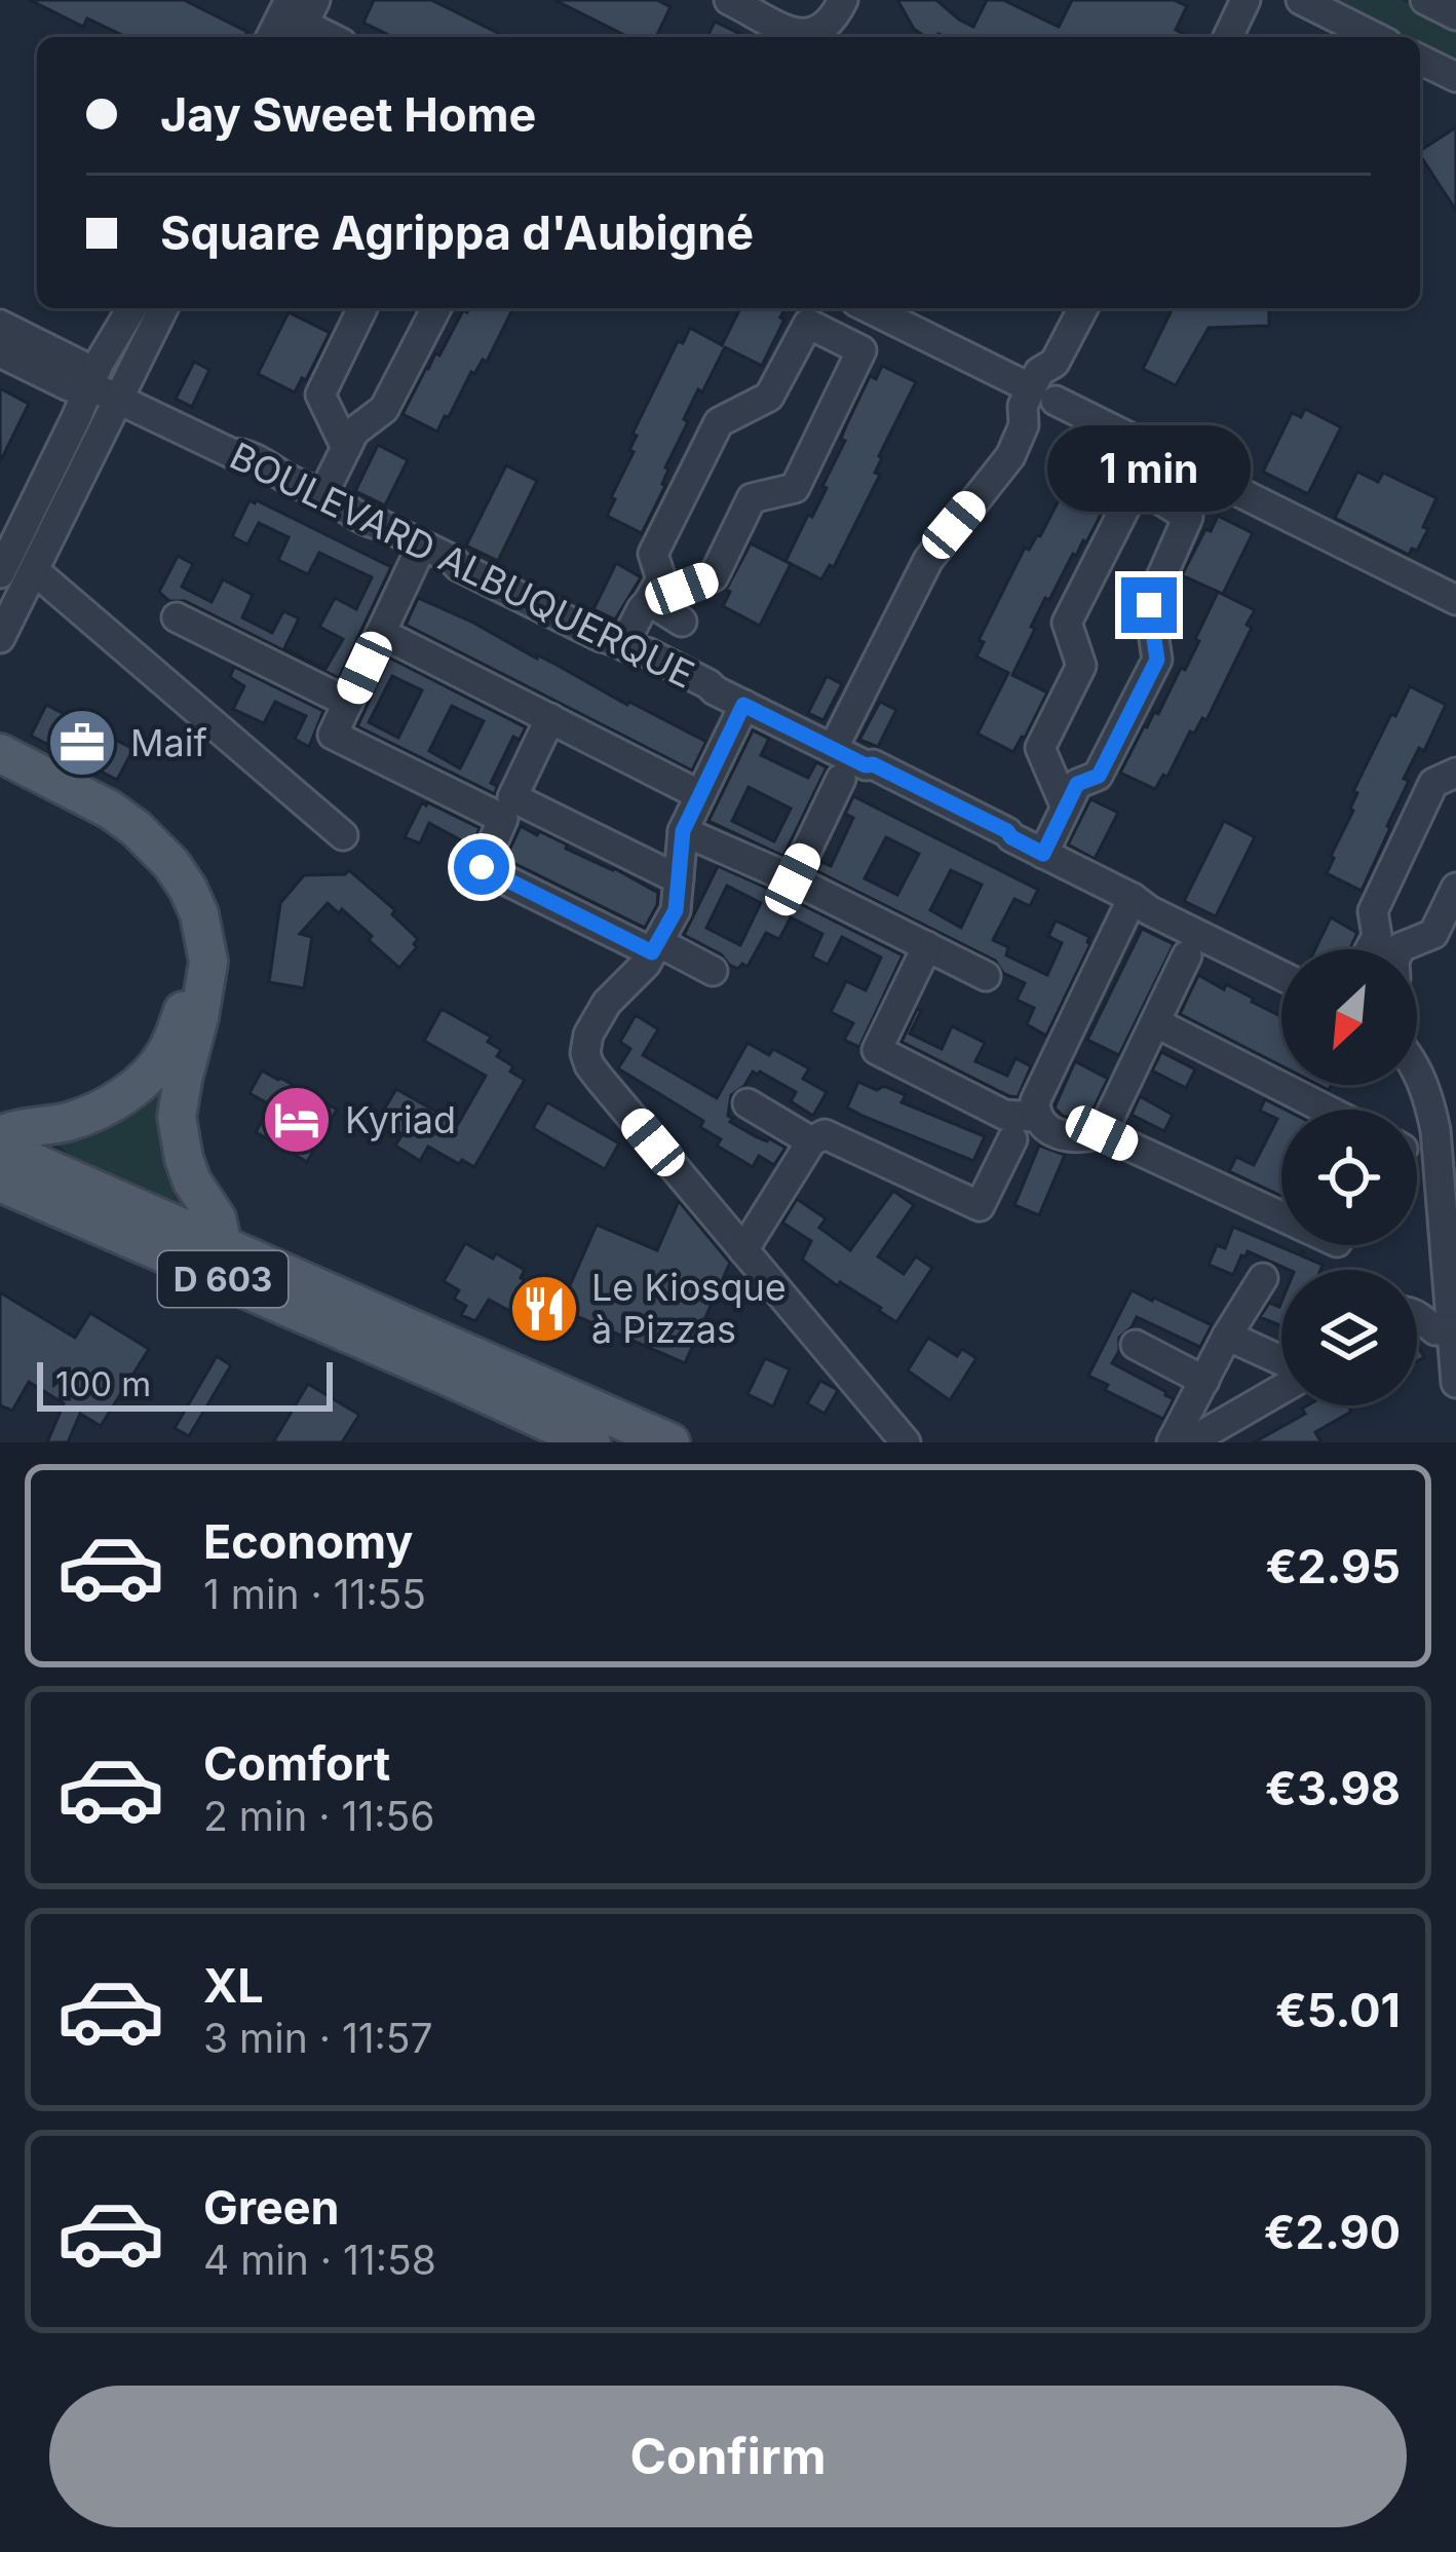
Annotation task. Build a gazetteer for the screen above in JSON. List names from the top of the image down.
{
  "streets": {
    "main road": ["D 603"],
    "street": ["BOULEVARD ALBUQUERQUE"]
  },
  "places": {
    "office": ["Maif"],
    "hotel": ["Kyriad"],
    "restaurant": ["Le Kiosque à Pizzas"]
  },
  "scale_bar": "100 m",
  "north": "bottom left",
  "page": {
    "banner": ["Jay Sweet Home", "Square Agrippa d'Aubigné"],
    "bubble": "1 min",
    "scale": "100 m",
    "list": [
      {
        "name": "Economy",
        "note": "1 min · 11:55",
        "value": "€2.95"
      },
      {
        "name": "Comfort",
        "note": "2 min · 11:56",
        "value": "€3.98"
      },
      {
        "name": "XL",
        "note": "3 min · 11:57",
        "value": "€5.01"
      },
      {
        "name": "Green",
        "note": "4 min · 11:58",
        "value": "€2.90"
      }
    ],
    "buttons": "Confirm"
  }
}
